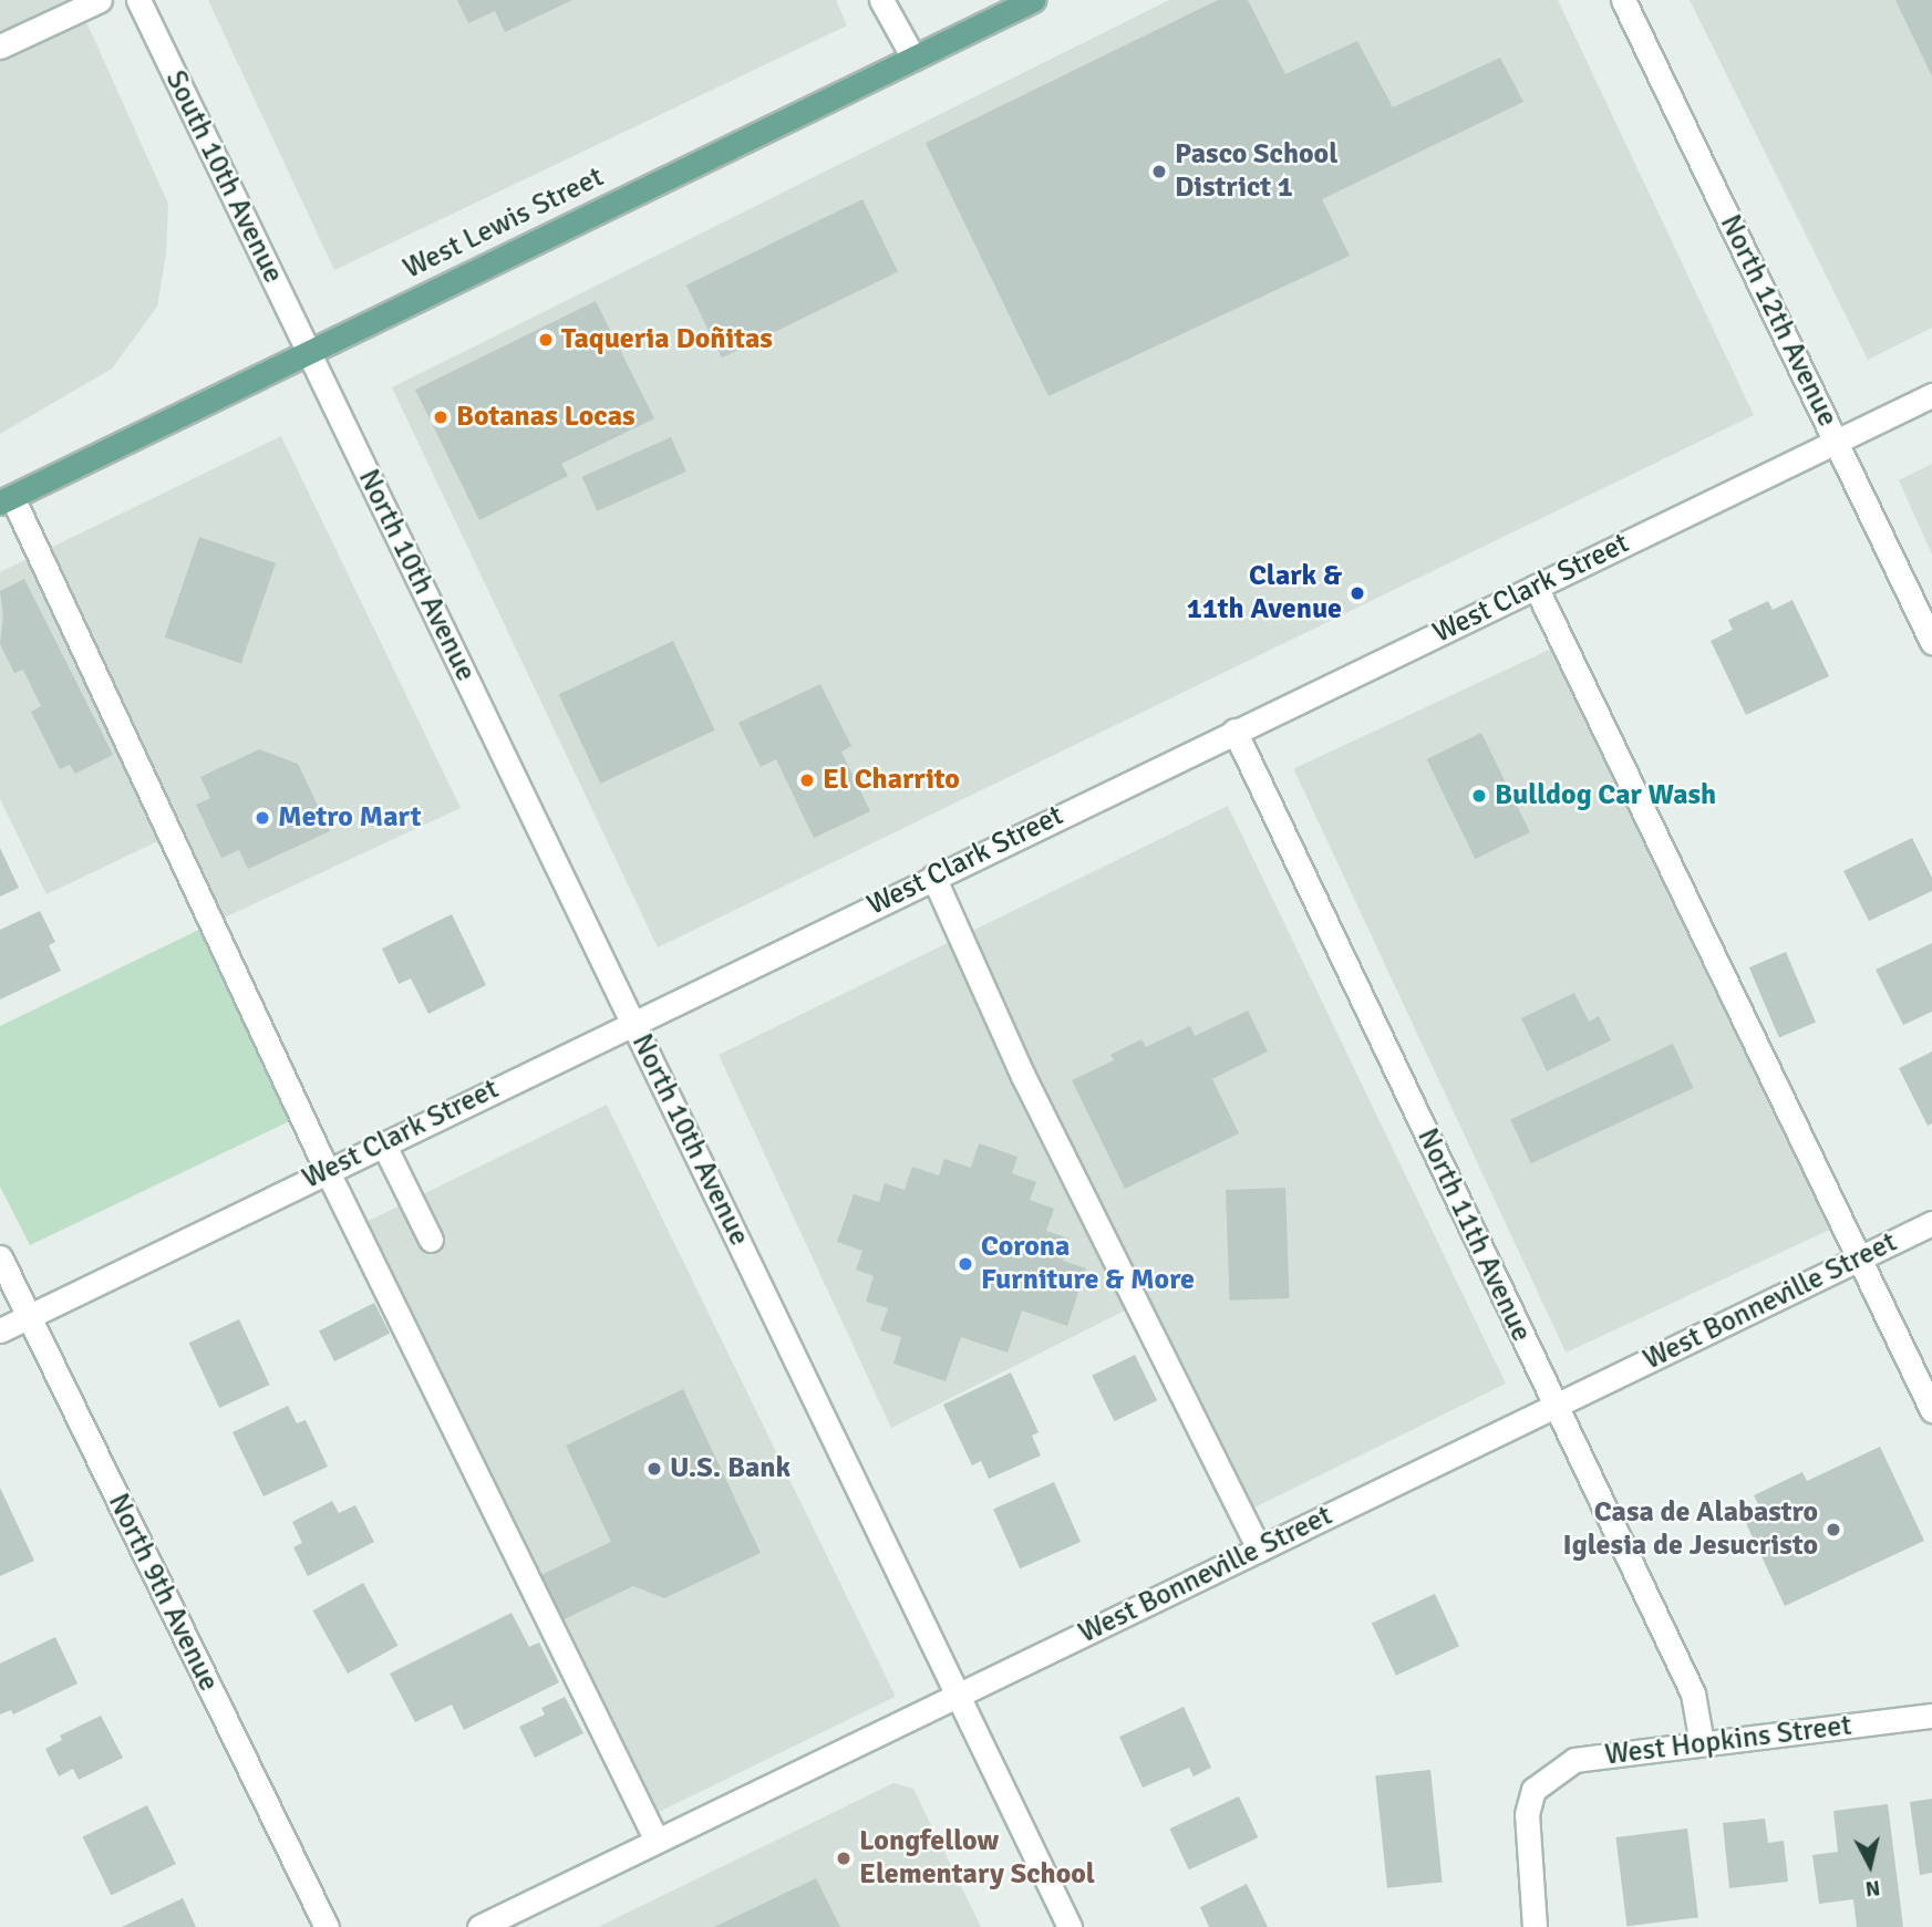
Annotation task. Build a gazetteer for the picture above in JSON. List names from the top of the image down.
{
  "streets": {
    "main road": ["West Lewis Street"],
    "street": [
      "South 10th Avenue",
      "North 12th Avenue",
      "North 10th Avenue",
      "West Clark Street",
      "North 11th Avenue",
      "West Bonneville Street",
      "North 9th Avenue",
      "West Hopkins Street"
    ]
  },
  "crossings": [
    ["South 10th Avenue", "West Lewis Street"],
    ["South 10th Avenue", "North 10th Avenue"],
    ["West Lewis Street", "North 10th Avenue"],
    ["North 12th Avenue", "West Clark Street"],
    ["North 10th Avenue", "West Clark Street"],
    ["North 10th Avenue", "West Bonneville Street"],
    ["West Clark Street", "North 11th Avenue"],
    ["West Clark Street", "North 9th Avenue"],
    ["North 11th Avenue", "West Bonneville Street"],
    ["North 11th Avenue", "West Hopkins Street"]
  ],
  "places": [
    "Pasco School District 1",
    "Taqueria Doñitas",
    "Botanas Locas",
    "Clark & 11th Avenue",
    "El Charrito",
    "Bulldog Car Wash",
    "Metro Mart",
    "Corona Furniture & More",
    "U.S. Bank",
    "Casa de Alabastro Iglesia de Jesucristo",
    "Longfellow Elementary School"
  ],
  "north": "bottom"
}
